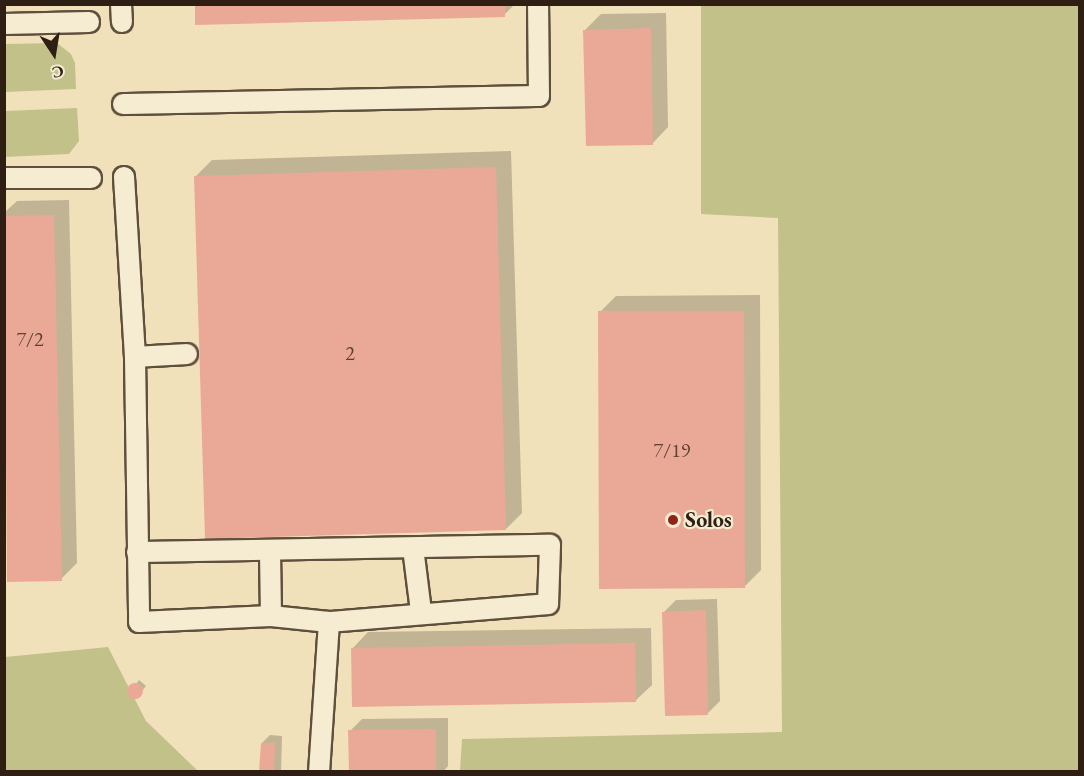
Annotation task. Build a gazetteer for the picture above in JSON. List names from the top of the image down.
{
  "places": ["Solos"],
  "house_numbers": ["7/2", "2", "7/19"],
  "north": "bottom"
}
